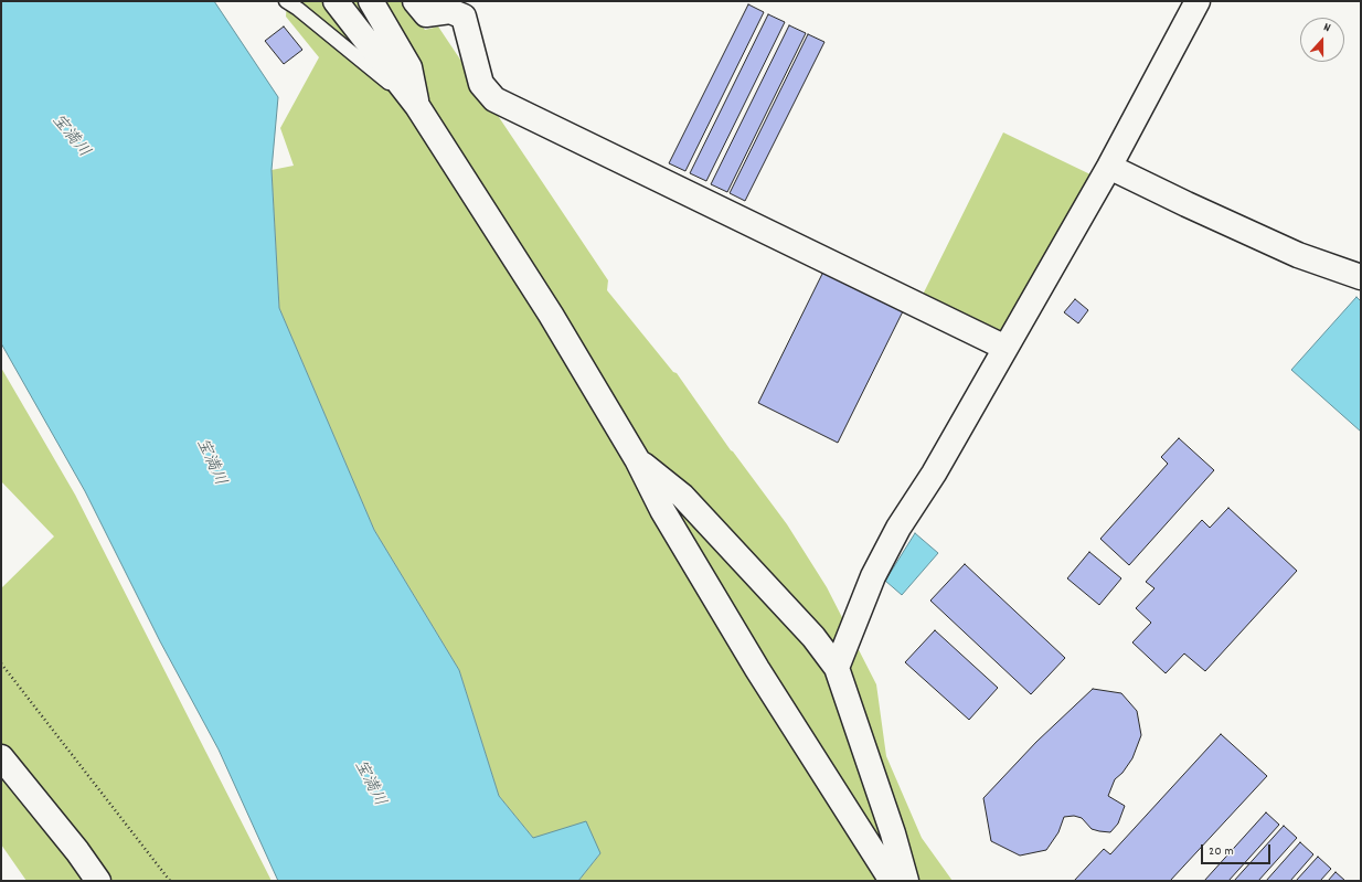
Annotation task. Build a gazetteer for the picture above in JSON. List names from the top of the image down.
{
  "water": ["宝満川"],
  "scale_bar": "20 m",
  "north": "top"
}
